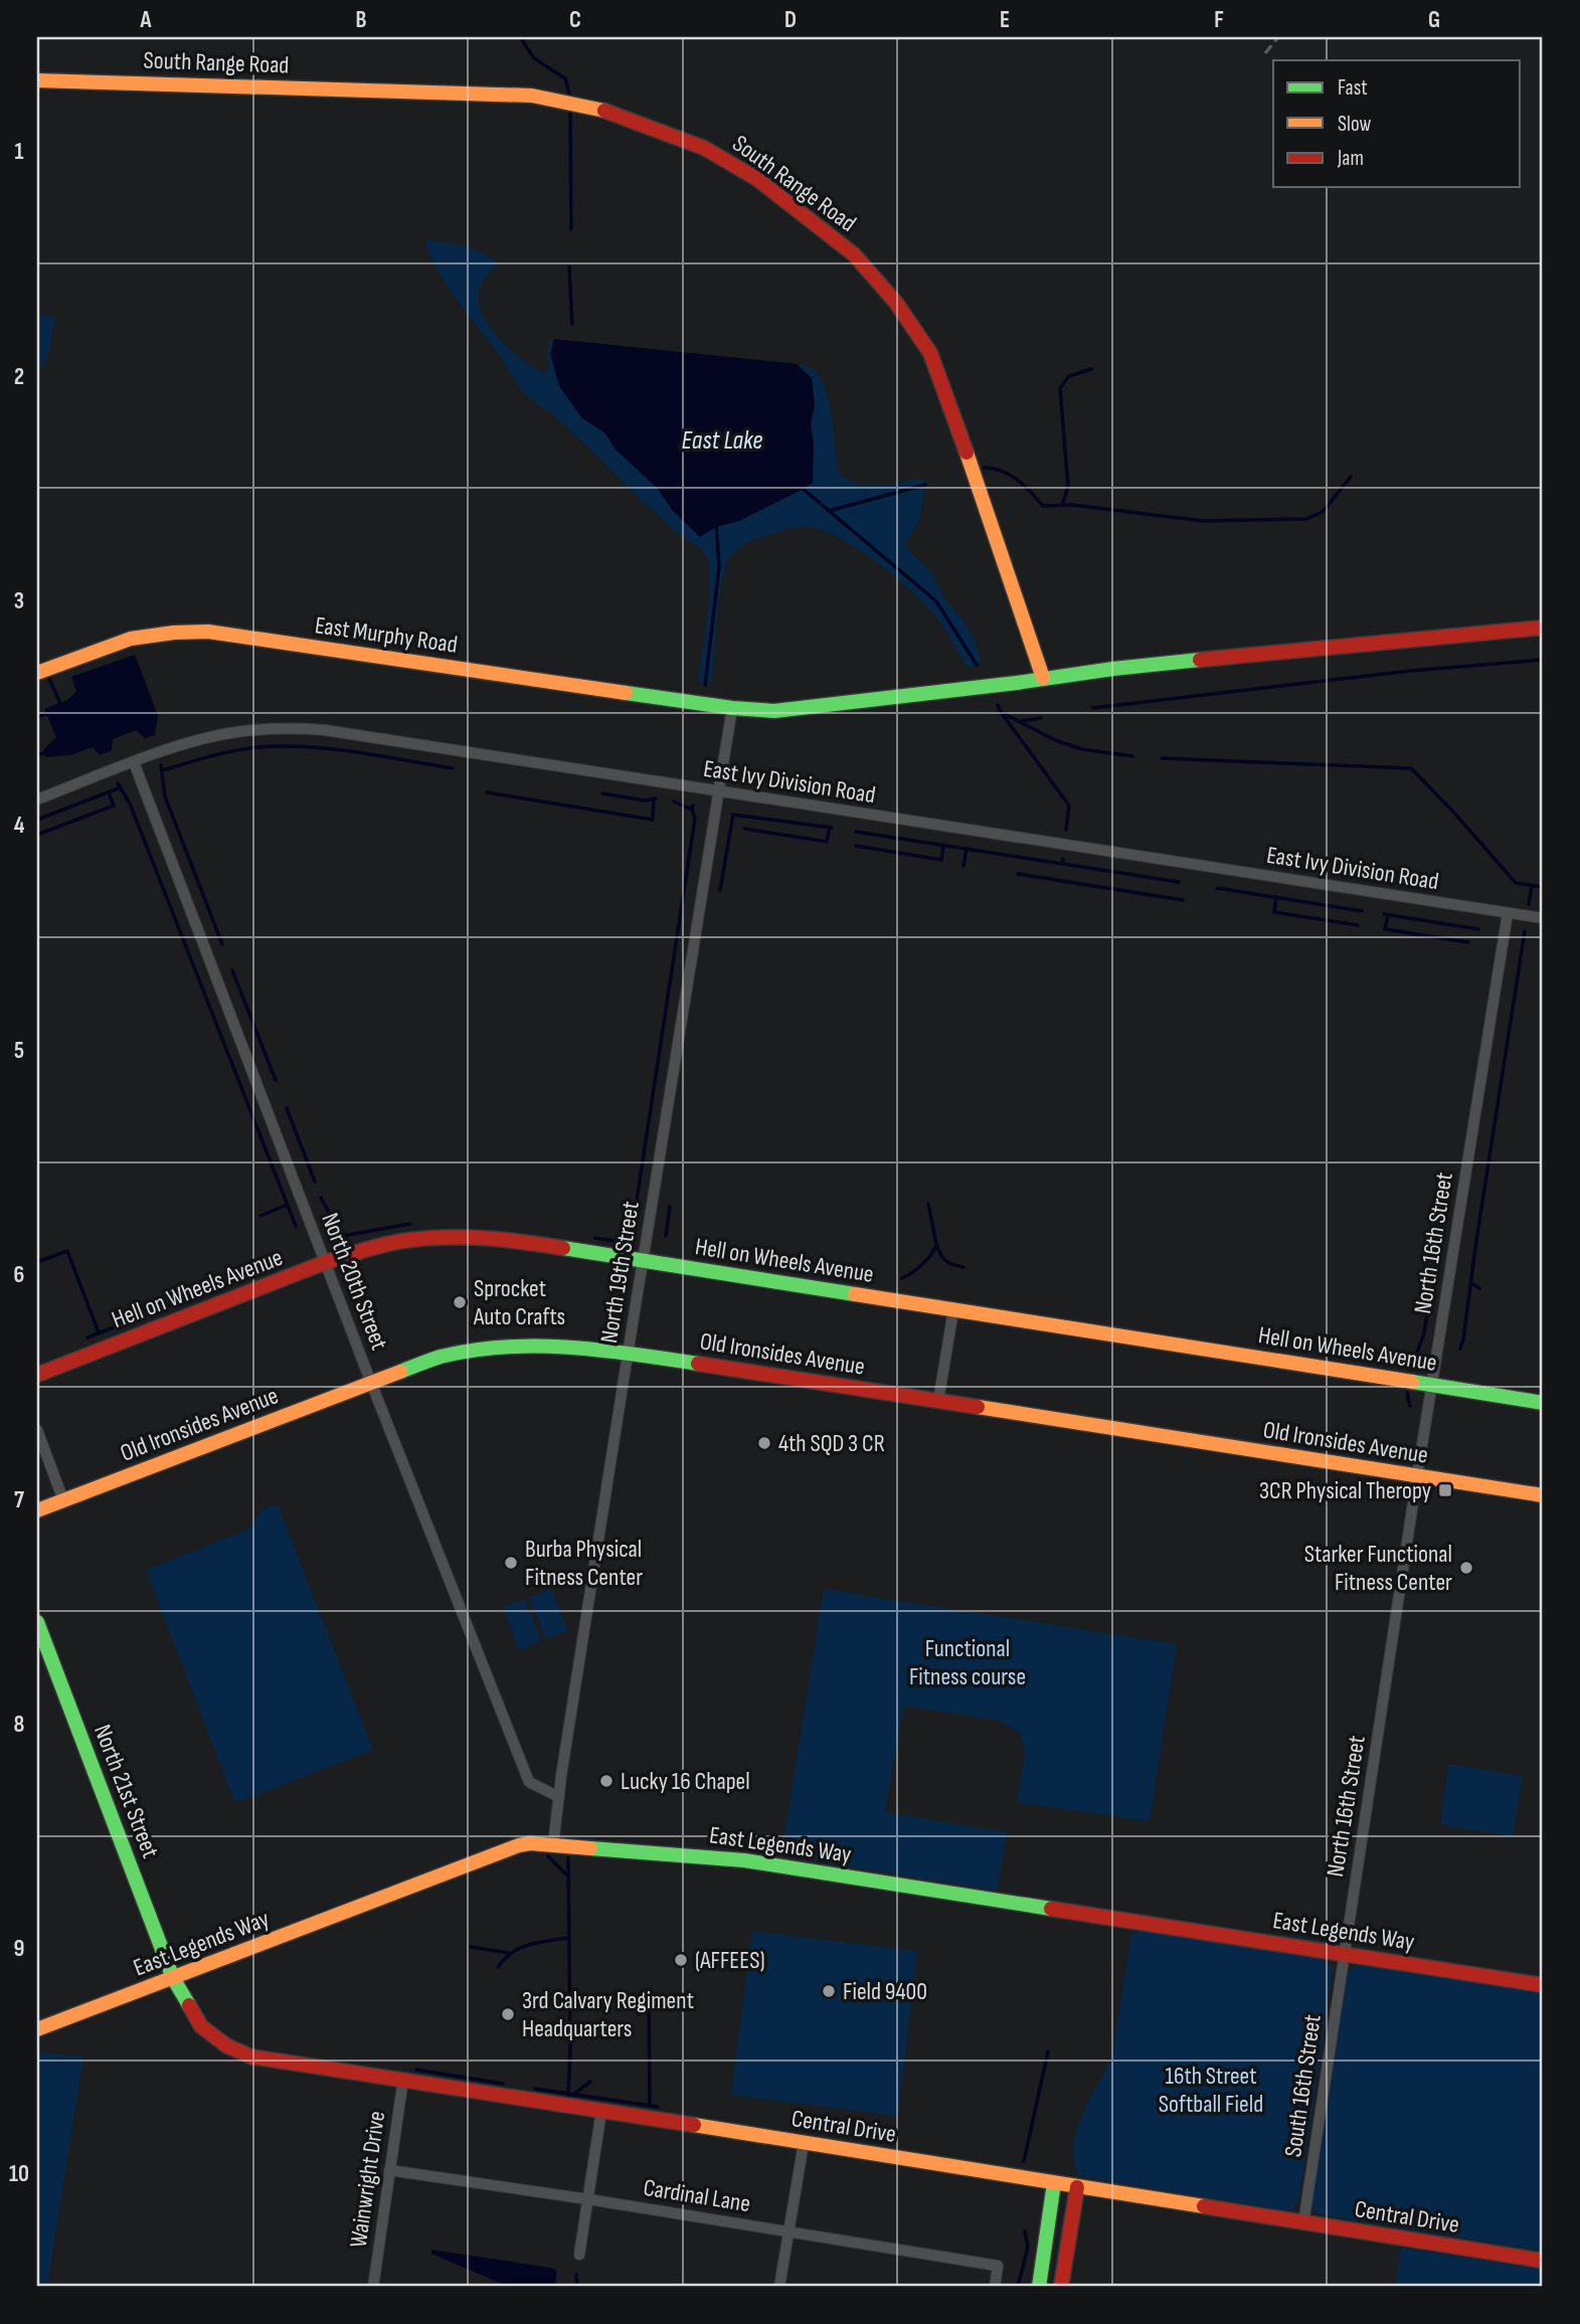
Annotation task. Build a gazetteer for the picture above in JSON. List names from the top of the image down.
{
  "streets": {
    "street": [
      "South Range Road",
      "East Murphy Road",
      "East Ivy Division Road",
      "North 16th Street",
      "Hell on Wheels Avenue",
      "North 19th Street",
      "North 20th Street",
      "Old Ironsides Avenue",
      "North 21st Street",
      "East Legends Way",
      "South 16th Street",
      "Central Drive",
      "Wainwright Drive",
      "Cardinal Lane"
    ]
  },
  "crossings": [
    ["South Range Road", "East Murphy Road"],
    ["East Murphy Road", "North 19th Street"],
    ["East Ivy Division Road", "North 16th Street"],
    ["East Ivy Division Road", "North 19th Street"],
    ["East Ivy Division Road", "North 20th Street"],
    ["North 16th Street", "Hell on Wheels Avenue"],
    ["North 16th Street", "Old Ironsides Avenue"],
    ["North 16th Street", "East Legends Way"],
    ["North 16th Street", "South 16th Street"],
    ["Hell on Wheels Avenue", "North 19th Street"],
    ["Hell on Wheels Avenue", "North 20th Street"],
    ["North 19th Street", "North 20th Street"],
    ["North 19th Street", "Old Ironsides Avenue"],
    ["North 19th Street", "East Legends Way"],
    ["North 20th Street", "Old Ironsides Avenue"],
    ["North 21st Street", "East Legends Way"],
    ["North 21st Street", "Central Drive"],
    ["East Legends Way", "South 16th Street"],
    ["East Legends Way", "Central Drive"],
    ["South 16th Street", "Central Drive"],
    ["Central Drive", "Wainwright Drive"],
    ["Wainwright Drive", "Cardinal Lane"]
  ],
  "water": ["East Lake"],
  "parks": ["Functional Fitness course", "16th Street Softball Field"],
  "places": {
    "other": [
      "Sprocket Auto Crafts",
      "4th SQD 3 CR",
      "Burba Physical Fitness Center",
      "Starker Functional Fitness Center",
      "Lucky 16 Chapel",
      "(AFFEES)",
      "Field 9400",
      "3rd Calvary Regiment Headquarters"
    ],
    "transit": ["3CR Physical Theropy"]
  },
  "legend": ["Fast", "Slow", "Jam"],
  "grid": {
    "columns": [
      "A",
      "B",
      "C",
      "D",
      "E",
      "F",
      "G"
    ],
    "rows": [
      "1",
      "2",
      "3",
      "4",
      "5",
      "6",
      "7",
      "8",
      "9",
      "10"
    ]
  }
}
